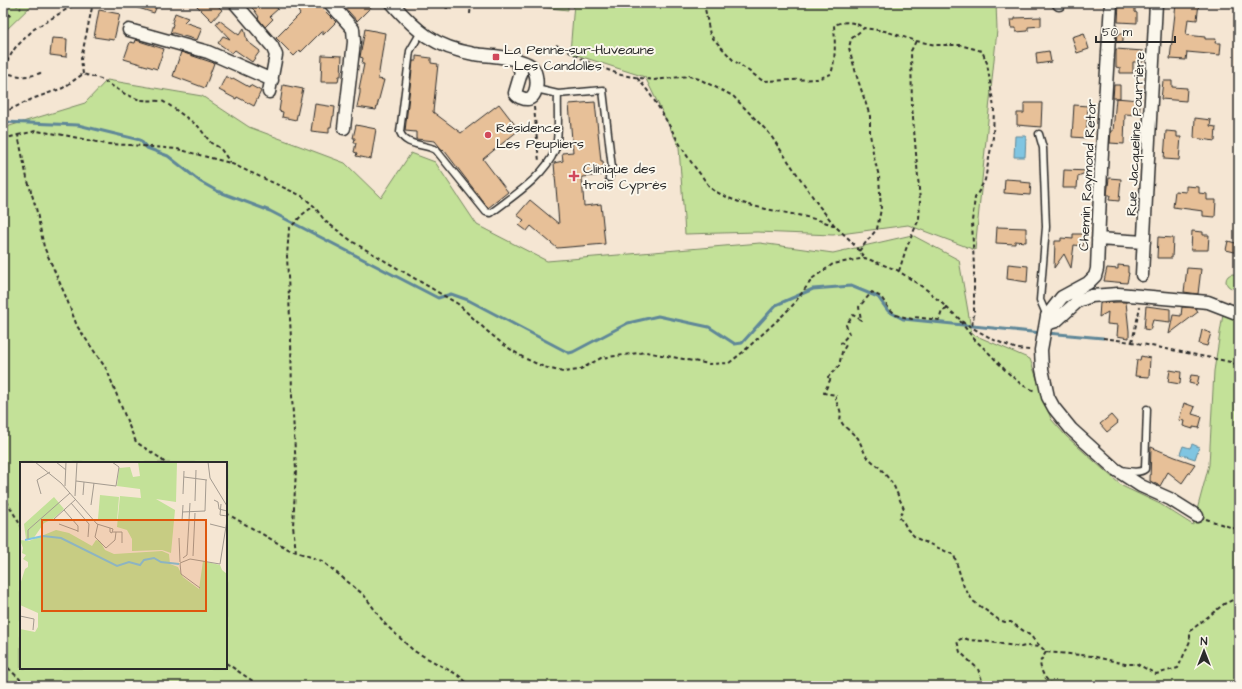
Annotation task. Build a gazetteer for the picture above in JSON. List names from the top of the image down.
{
  "streets": {
    "street": ["Rue Jacqueline Pourrière", "Chemin Raymond Retor"]
  },
  "places": {
    "transit": ["La Penne-sur-Huveaune - Les Candolles"],
    "other": ["Résidence Les Peupliers"],
    "health": ["Clinique des trois Cyprès"]
  },
  "scale_bar": "50 m",
  "north": "top"
}
